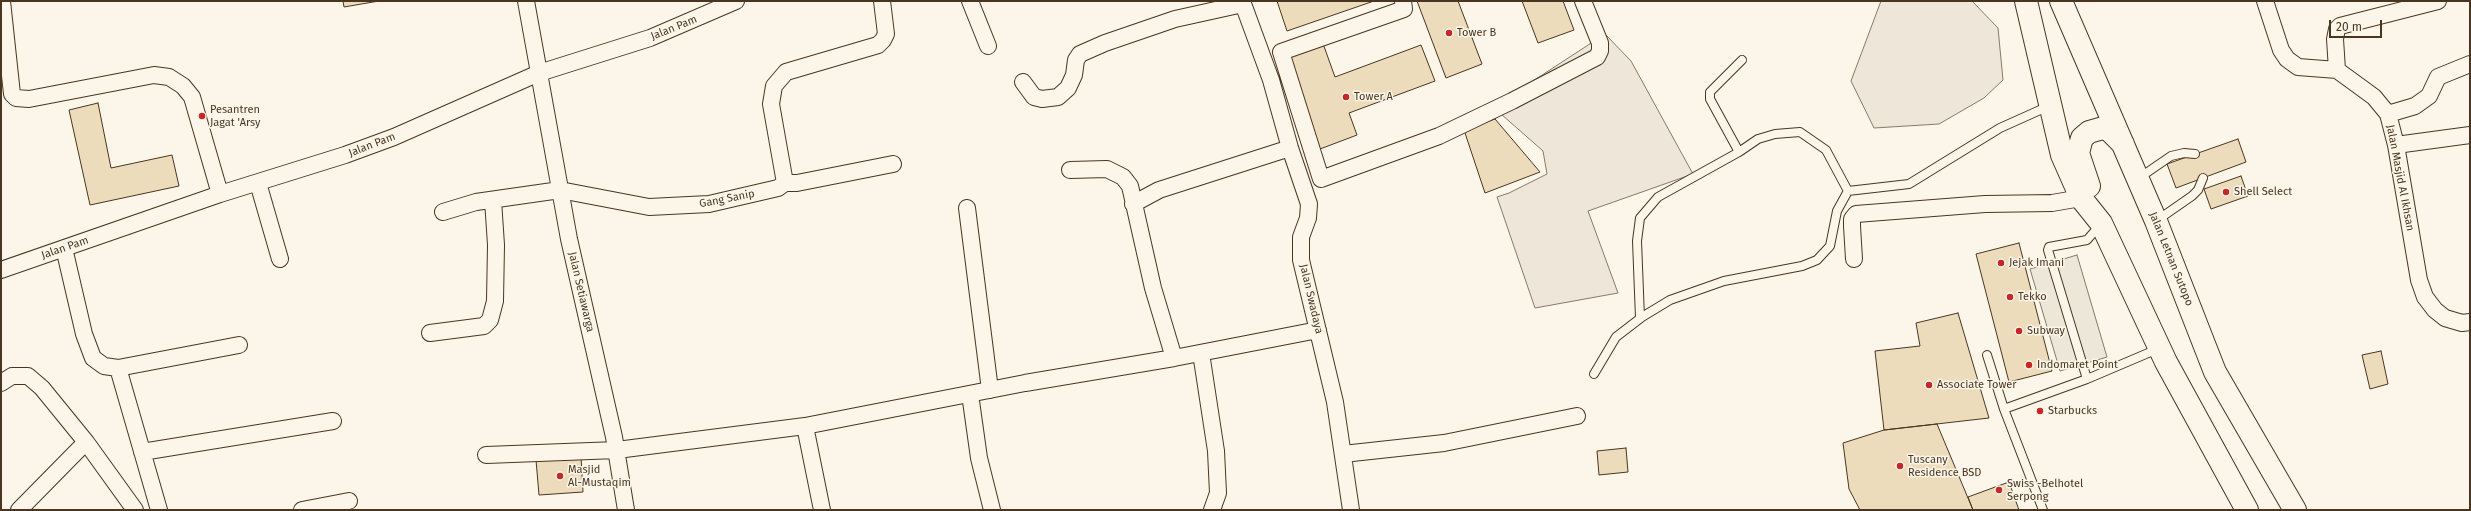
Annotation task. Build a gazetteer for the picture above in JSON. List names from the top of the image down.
{
  "streets": {
    "main road": ["Jalan Letnan Sutopo"],
    "street": [
      "Jalan Pam",
      "Jalan Masjid Al Ikhsan",
      "Gang Sanip",
      "Jalan Setiawarga",
      "Jalan Swadaya"
    ]
  },
  "crossings": [
    ["Jalan Pam", "Jalan Setiawarga"],
    ["Gang Sanip", "Jalan Setiawarga"]
  ],
  "places": [
    "Tower B",
    "Tower A",
    "Pesantren Jagat 'Arsy",
    "Shell Select",
    "Jejak Imani",
    "Tekko",
    "Subway",
    "Indomaret Point",
    "Associate Tower",
    "Starbucks",
    "Tuscany Residence BSD",
    "Masjid Al-Mustaqim",
    "Swiss -Belhotel Serpong"
  ],
  "scale_bar": "20 m"
}
